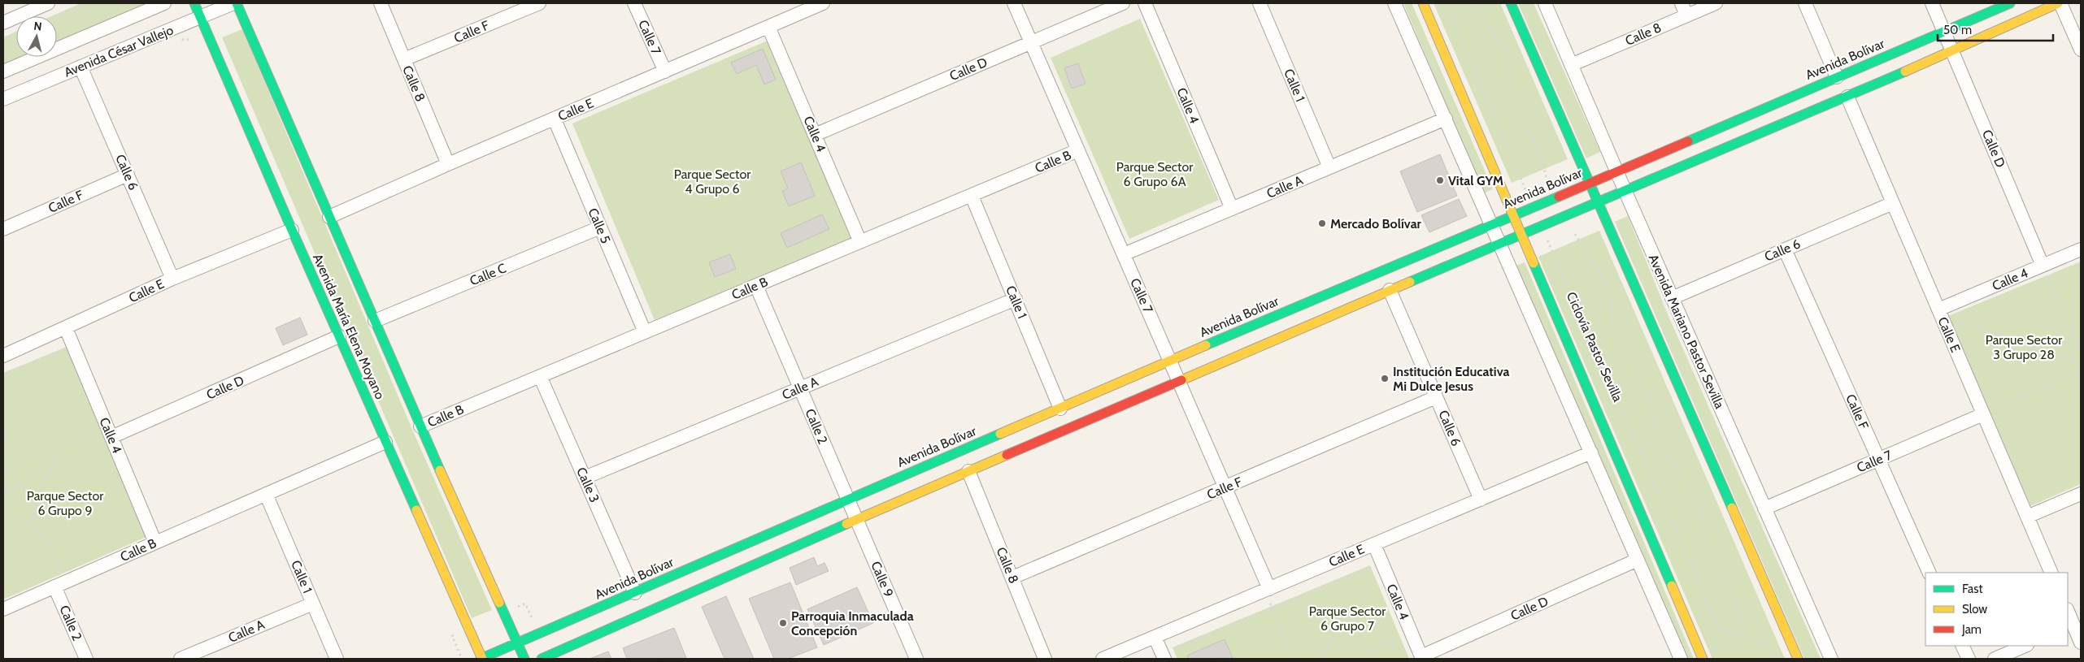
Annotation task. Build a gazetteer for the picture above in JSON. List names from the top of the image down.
{
  "streets": {
    "street": [
      "Calle F",
      "Calle 8",
      "Calle 7",
      "Avenida César Vallejo",
      "Avenida Bolívar",
      "Calle D",
      "Calle 1",
      "Calle 4",
      "Calle E",
      "Calle B",
      "Calle 6",
      "Calle A",
      "Calle 5",
      "Calle C",
      "Avenida María Elena Moyano",
      "Avenida Mariano Pastor Sevilla",
      "Calle 2",
      "Calle 3",
      "Calle 9"
    ],
    "path": ["Ciclovía Pastor Sevilla"]
  },
  "crossings": [
    ["Calle F", "Calle 8"],
    ["Calle F", "Calle 7"],
    ["Calle F", "Calle 6"],
    ["Calle 8", "Calle E"],
    ["Calle 8", "Avenida Mariano Pastor Sevilla"],
    ["Calle 7", "Avenida Bolívar"],
    ["Calle 7", "Calle D"],
    ["Calle 7", "Calle E"],
    ["Calle 7", "Calle B"],
    ["Calle 7", "Calle A"],
    ["Calle 7", "Avenida Mariano Pastor Sevilla"],
    ["Avenida César Vallejo", "Calle 6"],
    ["Avenida César Vallejo", "Avenida María Elena Moyano"],
    ["Avenida Bolívar", "Calle D"],
    ["Avenida Bolívar", "Calle 1"],
    ["Avenida Bolívar", "Avenida María Elena Moyano"],
    ["Avenida Bolívar", "Avenida Mariano Pastor Sevilla"],
    ["Avenida Bolívar", "Calle 2"],
    ["Avenida Bolívar", "Calle 3"],
    ["Avenida Bolívar", "Calle 9"],
    ["Calle D", "Calle 4"],
    ["Calle D", "Avenida María Elena Moyano"],
    ["Calle 1", "Calle B"],
    ["Calle 1", "Calle A"],
    ["Calle 4", "Calle E"],
    ["Calle 4", "Calle B"],
    ["Calle 4", "Calle A"],
    ["Calle E", "Calle 6"],
    ["Calle E", "Calle 5"],
    ["Calle E", "Avenida María Elena Moyano"],
    ["Calle B", "Calle 5"],
    ["Calle B", "Avenida María Elena Moyano"],
    ["Calle B", "Calle 2"],
    ["Calle B", "Calle 3"],
    ["Calle 6", "Avenida Mariano Pastor Sevilla"],
    ["Calle A", "Calle 2"],
    ["Calle A", "Calle 3"],
    ["Calle 5", "Calle C"],
    ["Calle C", "Avenida María Elena Moyano"],
    ["Calle 2", "Calle 9"]
  ],
  "parks": [
    "Parque Sector 6 Grupo 6A",
    "Parque Sector 4 Grupo 6",
    "Parque Sector 3 Grupo 28",
    "Parque Sector 6 Grupo 9",
    "Parque Sector 6 Grupo 7"
  ],
  "places": [
    "Vital GYM",
    "Mercado Bolívar",
    "Institución Educativa Mi Dulce Jesus",
    "Parroquia Inmaculada Concepción"
  ],
  "legend": ["Fast", "Slow", "Jam"],
  "scale_bar": "50 m",
  "north": "top"
}
